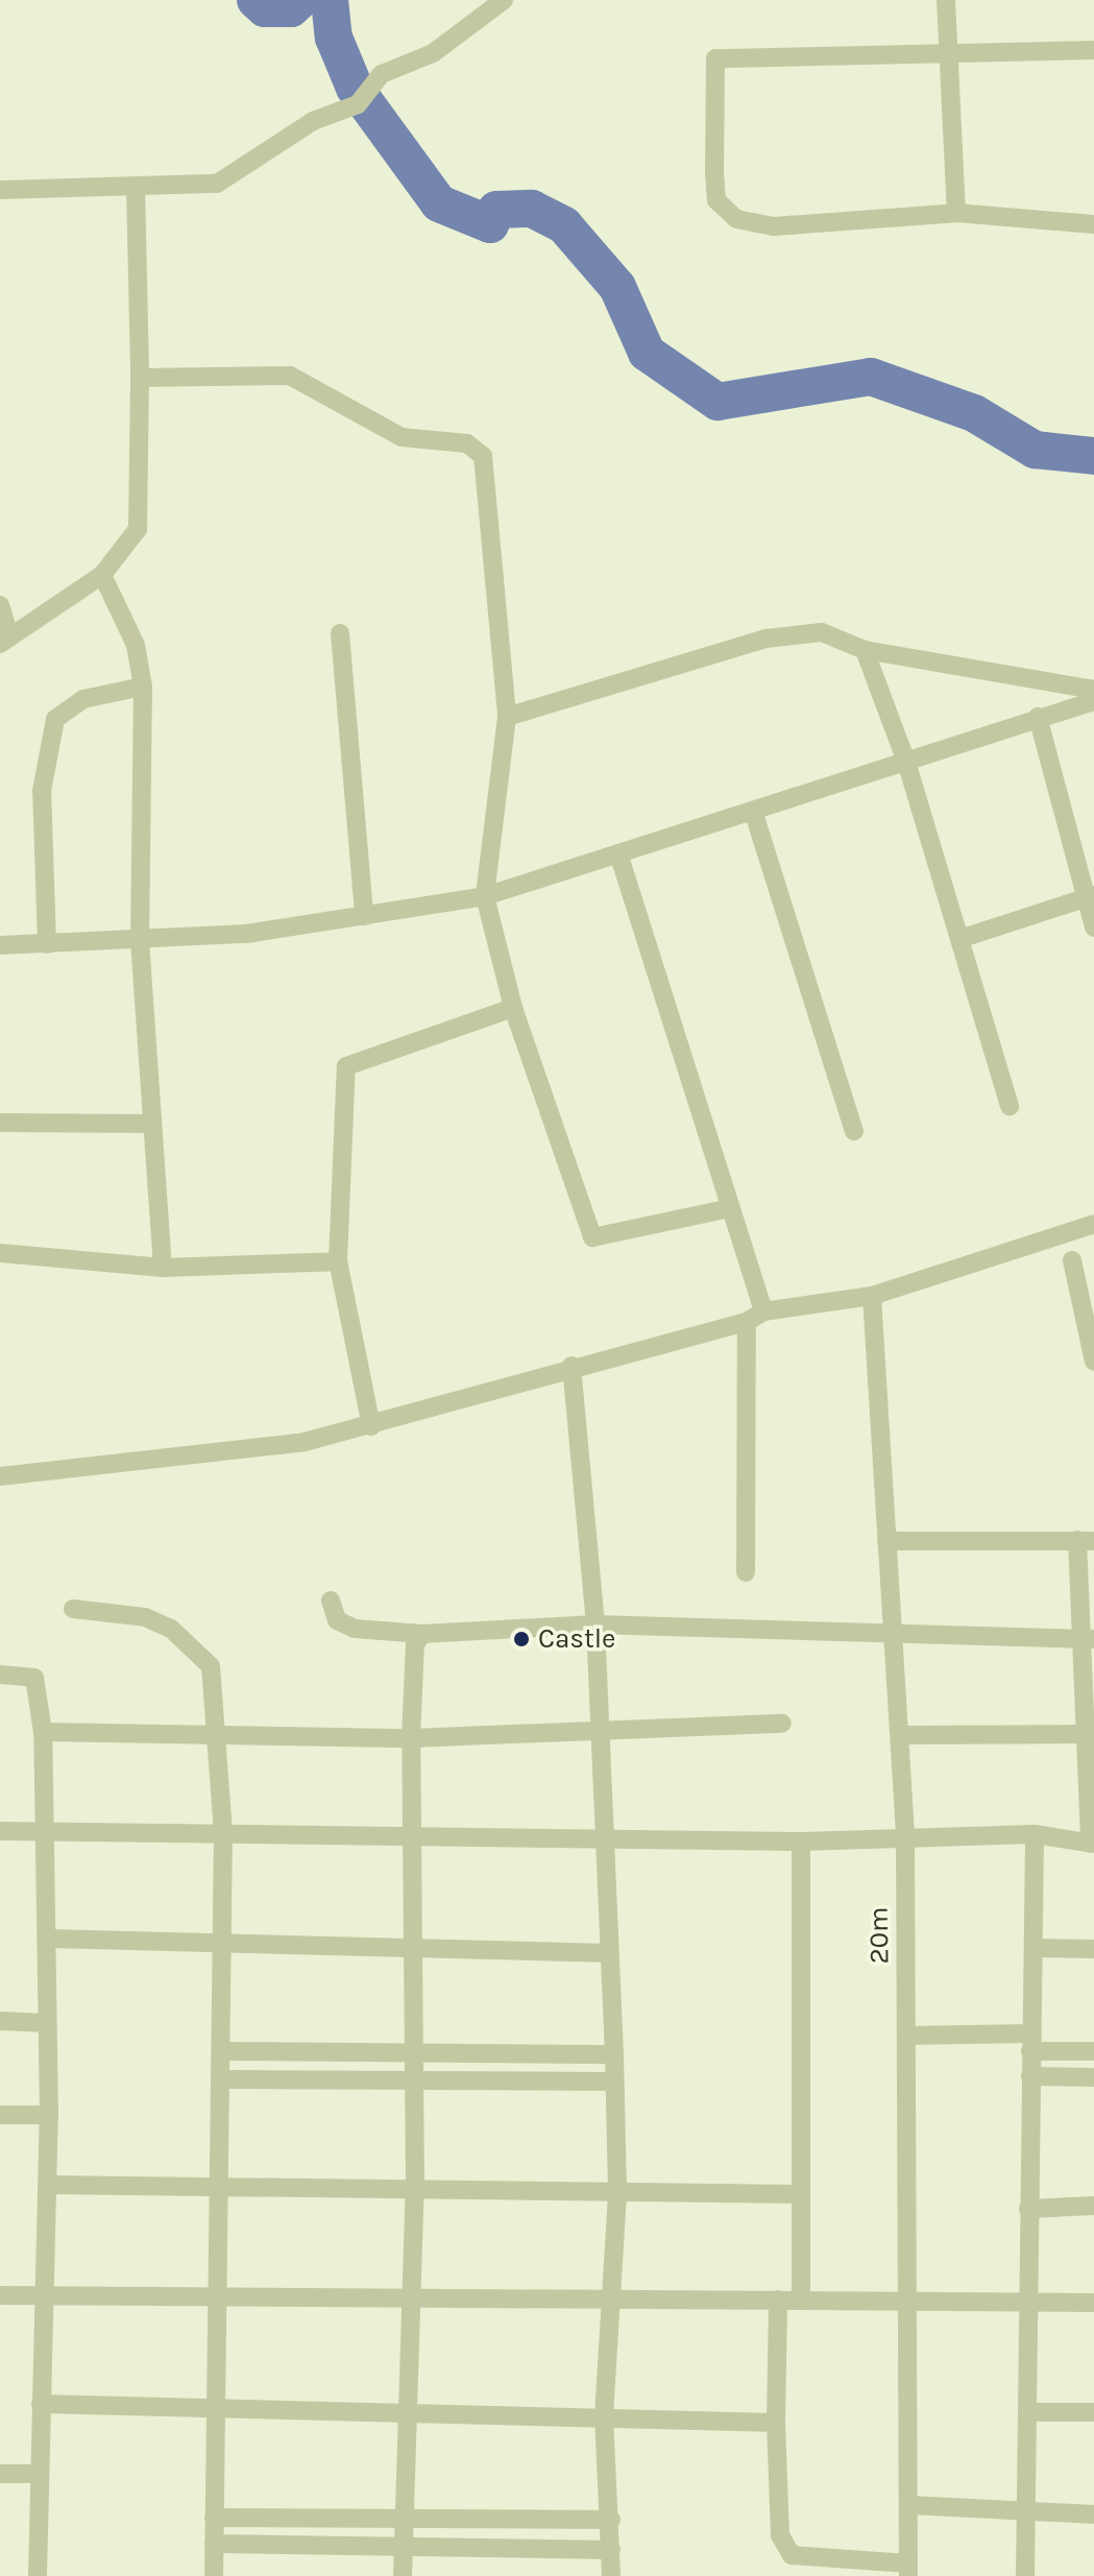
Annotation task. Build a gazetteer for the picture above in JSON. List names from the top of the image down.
{
  "streets": {
    "street": ["20m"]
  },
  "places": ["Castle"]
}
